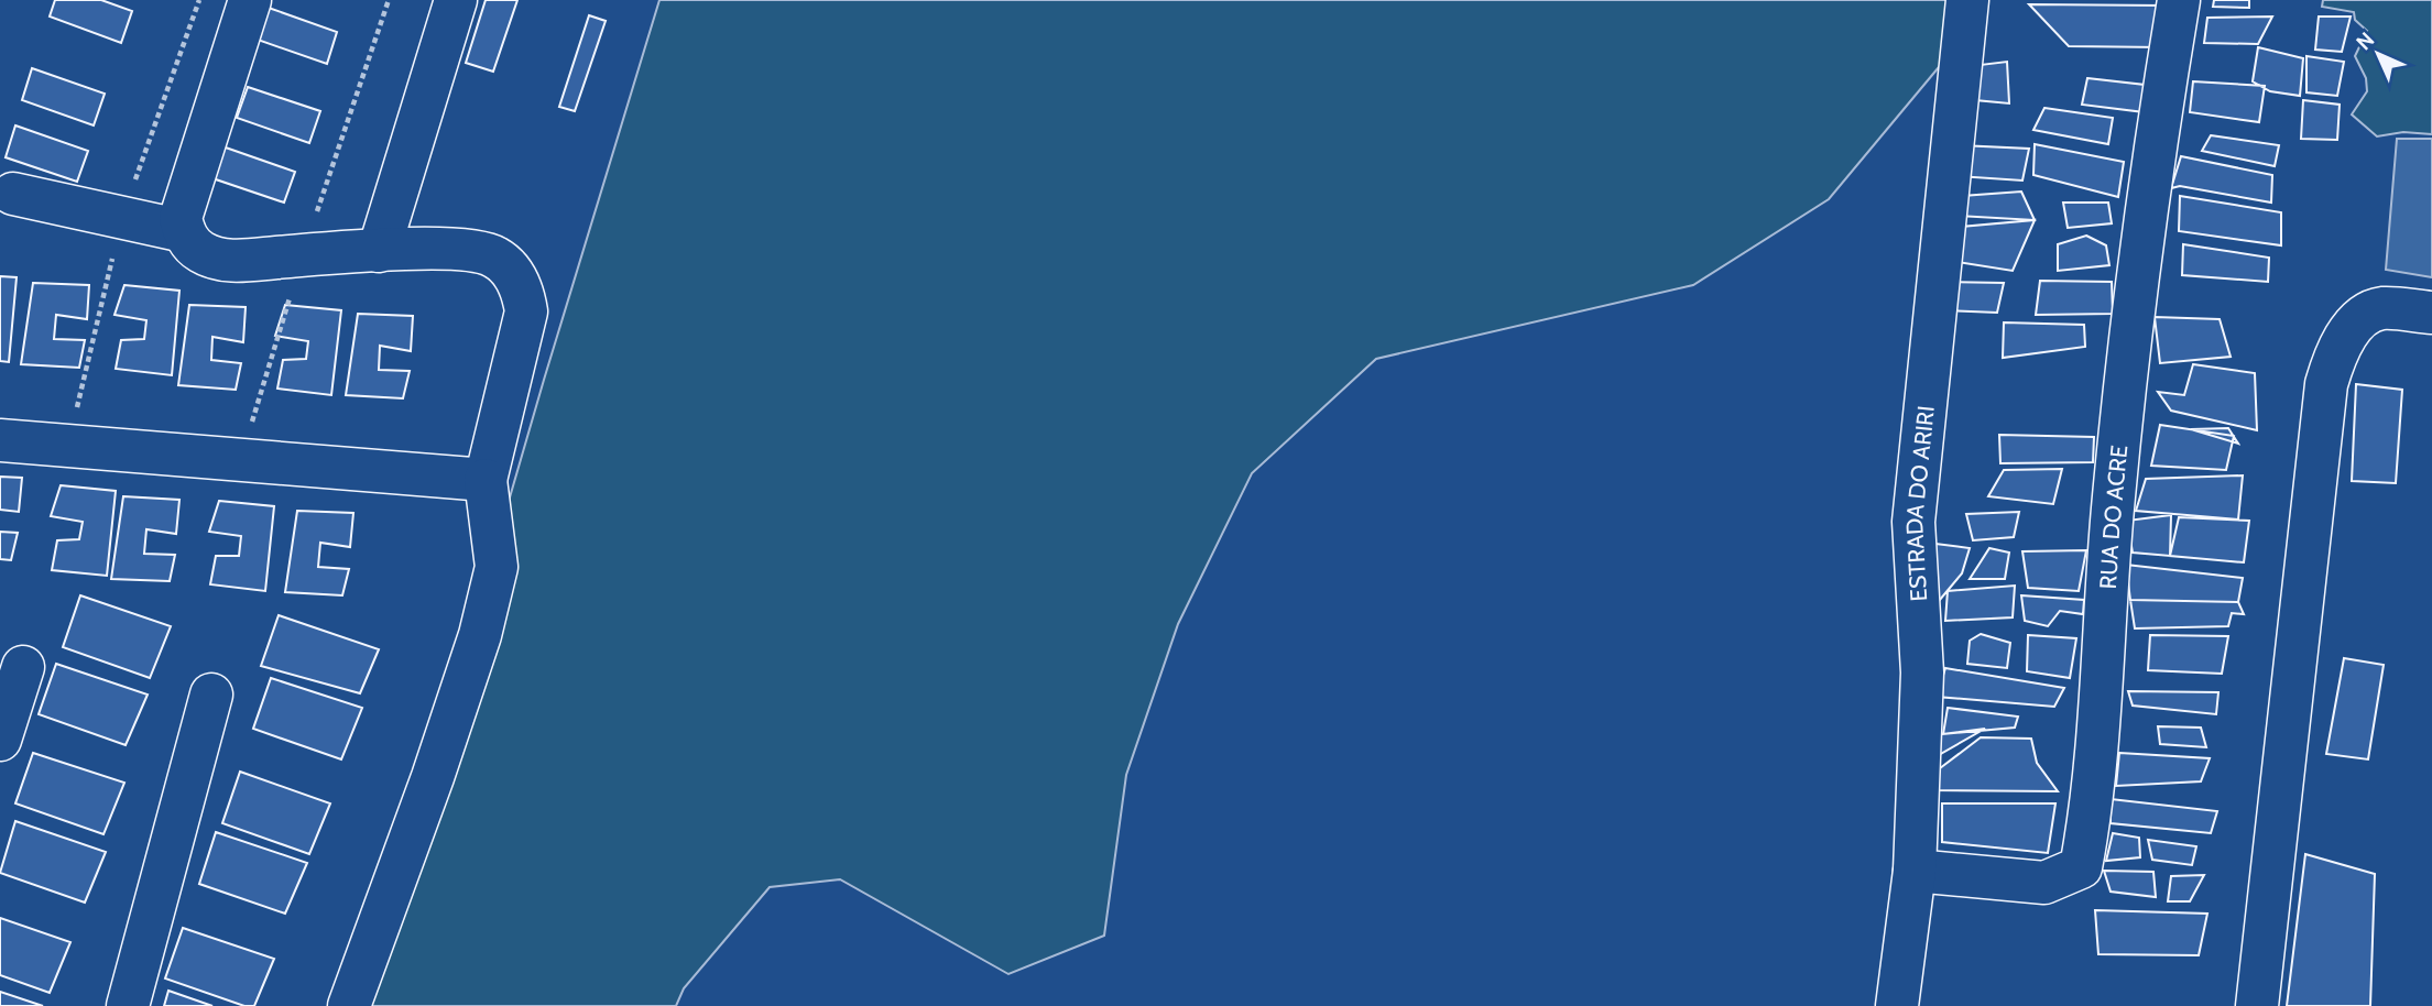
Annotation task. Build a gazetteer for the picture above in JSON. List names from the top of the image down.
{
  "streets": {
    "street": ["ESTRADA DO ARIRI", "RUA DO ACRE"]
  },
  "crossings": [
    ["ESTRADA DO ARIRI", "RUA DO ACRE"]
  ],
  "north": "top left"
}
